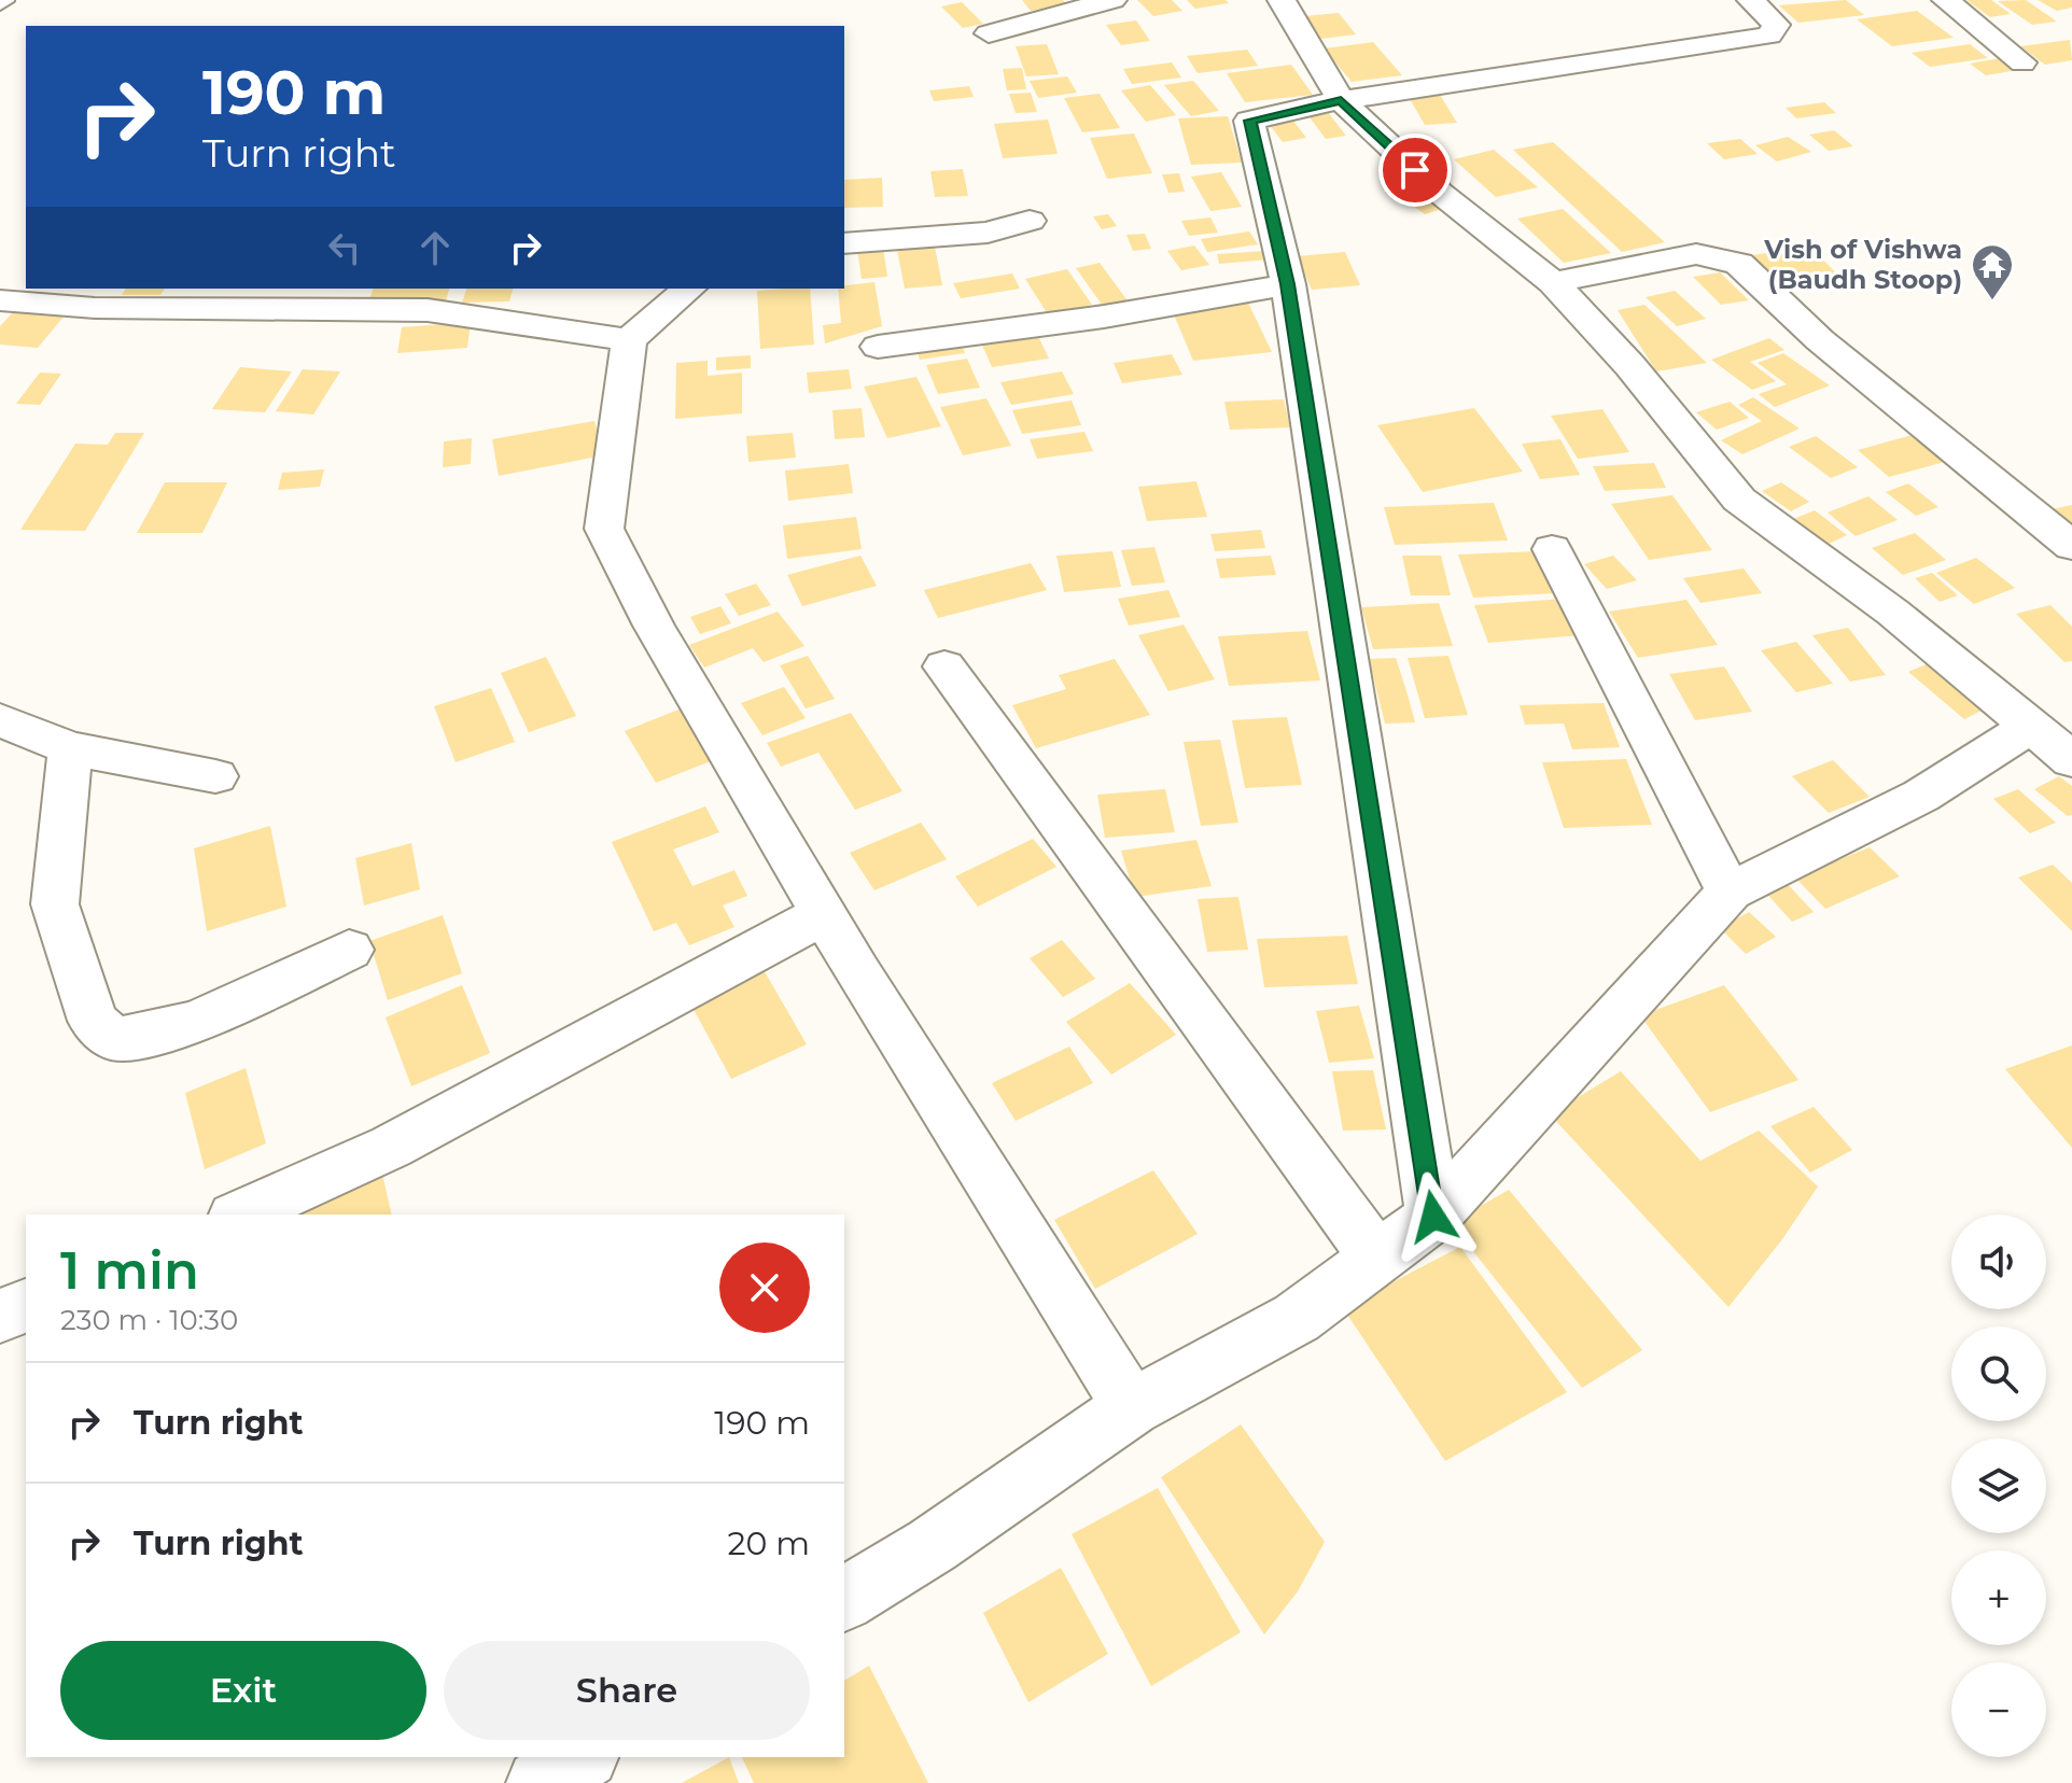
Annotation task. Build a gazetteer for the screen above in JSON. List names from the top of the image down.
{
  "places": {
    "temple": ["Vish of Vishwa (Baudh Stoop)"]
  },
  "page": {
    "turn": ["190 m", "Turn right"],
    "map_buttons": ["+", "−"],
    "heading": ["1 min", "230 m · 10:30"],
    "list": [
      {
        "name": "Turn right",
        "value": "190 m"
      },
      {
        "name": "Turn right",
        "value": "20 m"
      }
    ],
    "buttons": ["Exit", "Share"]
  }
}
